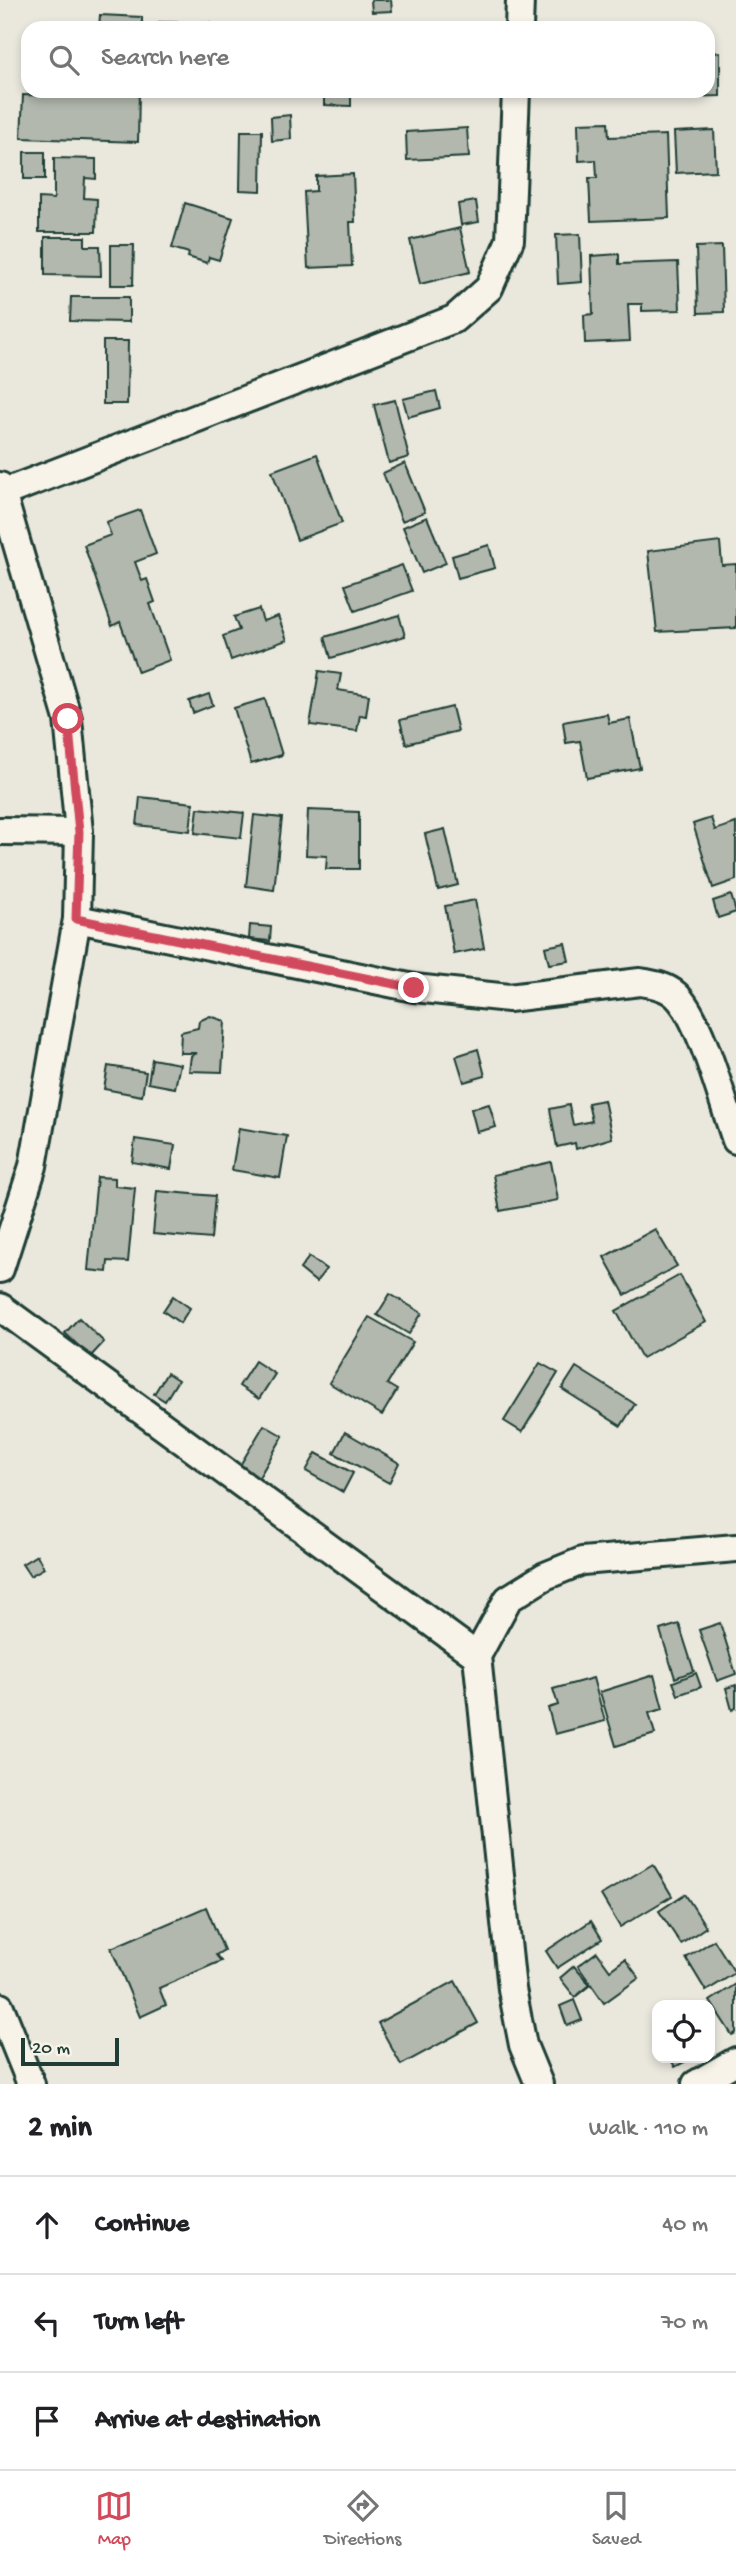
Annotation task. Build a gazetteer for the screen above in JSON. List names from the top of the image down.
{
  "scale_bar": "20 m",
  "page": {
    "search": "Search here",
    "scale": "20 m",
    "heading": ["2 min", "Walk · 110 m"],
    "list": [
      ["Continue", "40 m"],
      ["Turn left", "70 m"],
      "Arrive at destination"
    ],
    "nav": ["Map", "Directions", "Saved"]
  }
}
